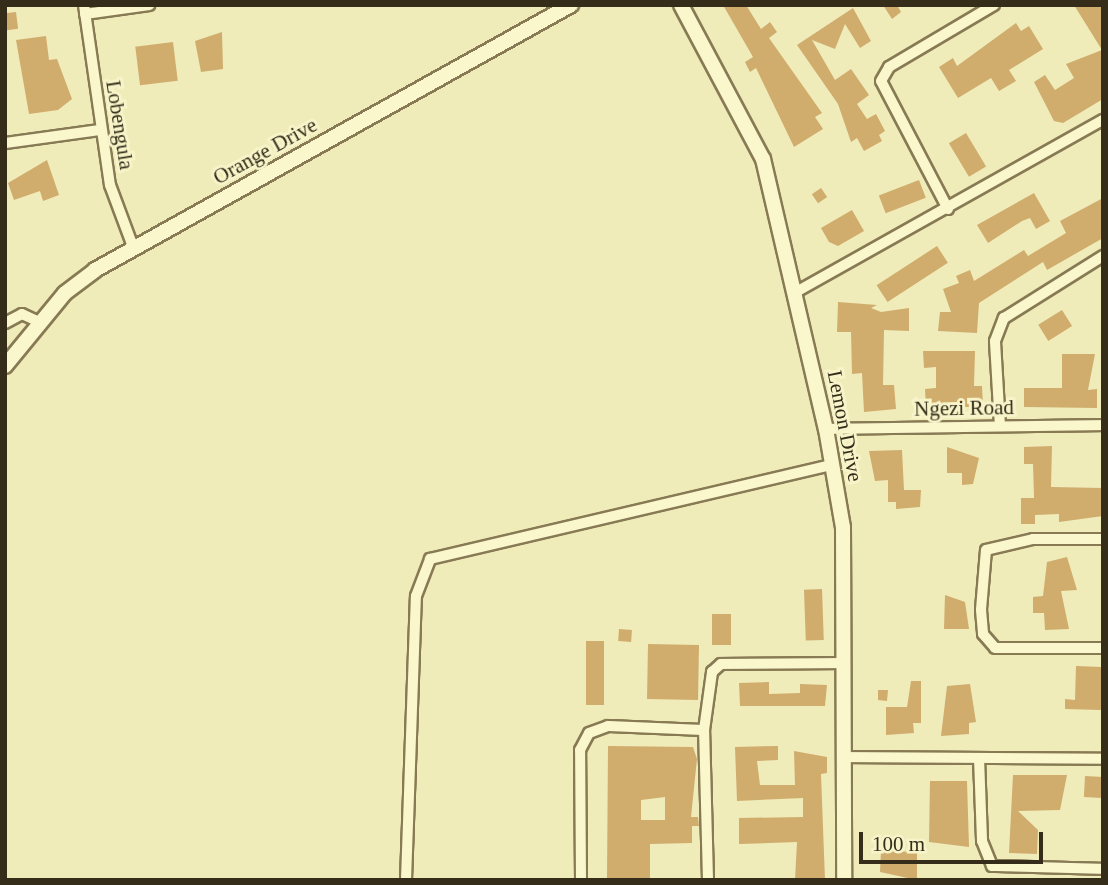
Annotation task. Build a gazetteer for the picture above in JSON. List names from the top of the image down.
{
  "streets": {
    "street": [
      "Lobengula",
      "Orange Drive",
      "Ngezi Road",
      "Lemon Drive"
    ]
  },
  "crossings": [
    ["Lobengula", "Orange Drive"],
    ["Ngezi Road", "Lemon Drive"]
  ],
  "scale_bar": "100 m"
}
